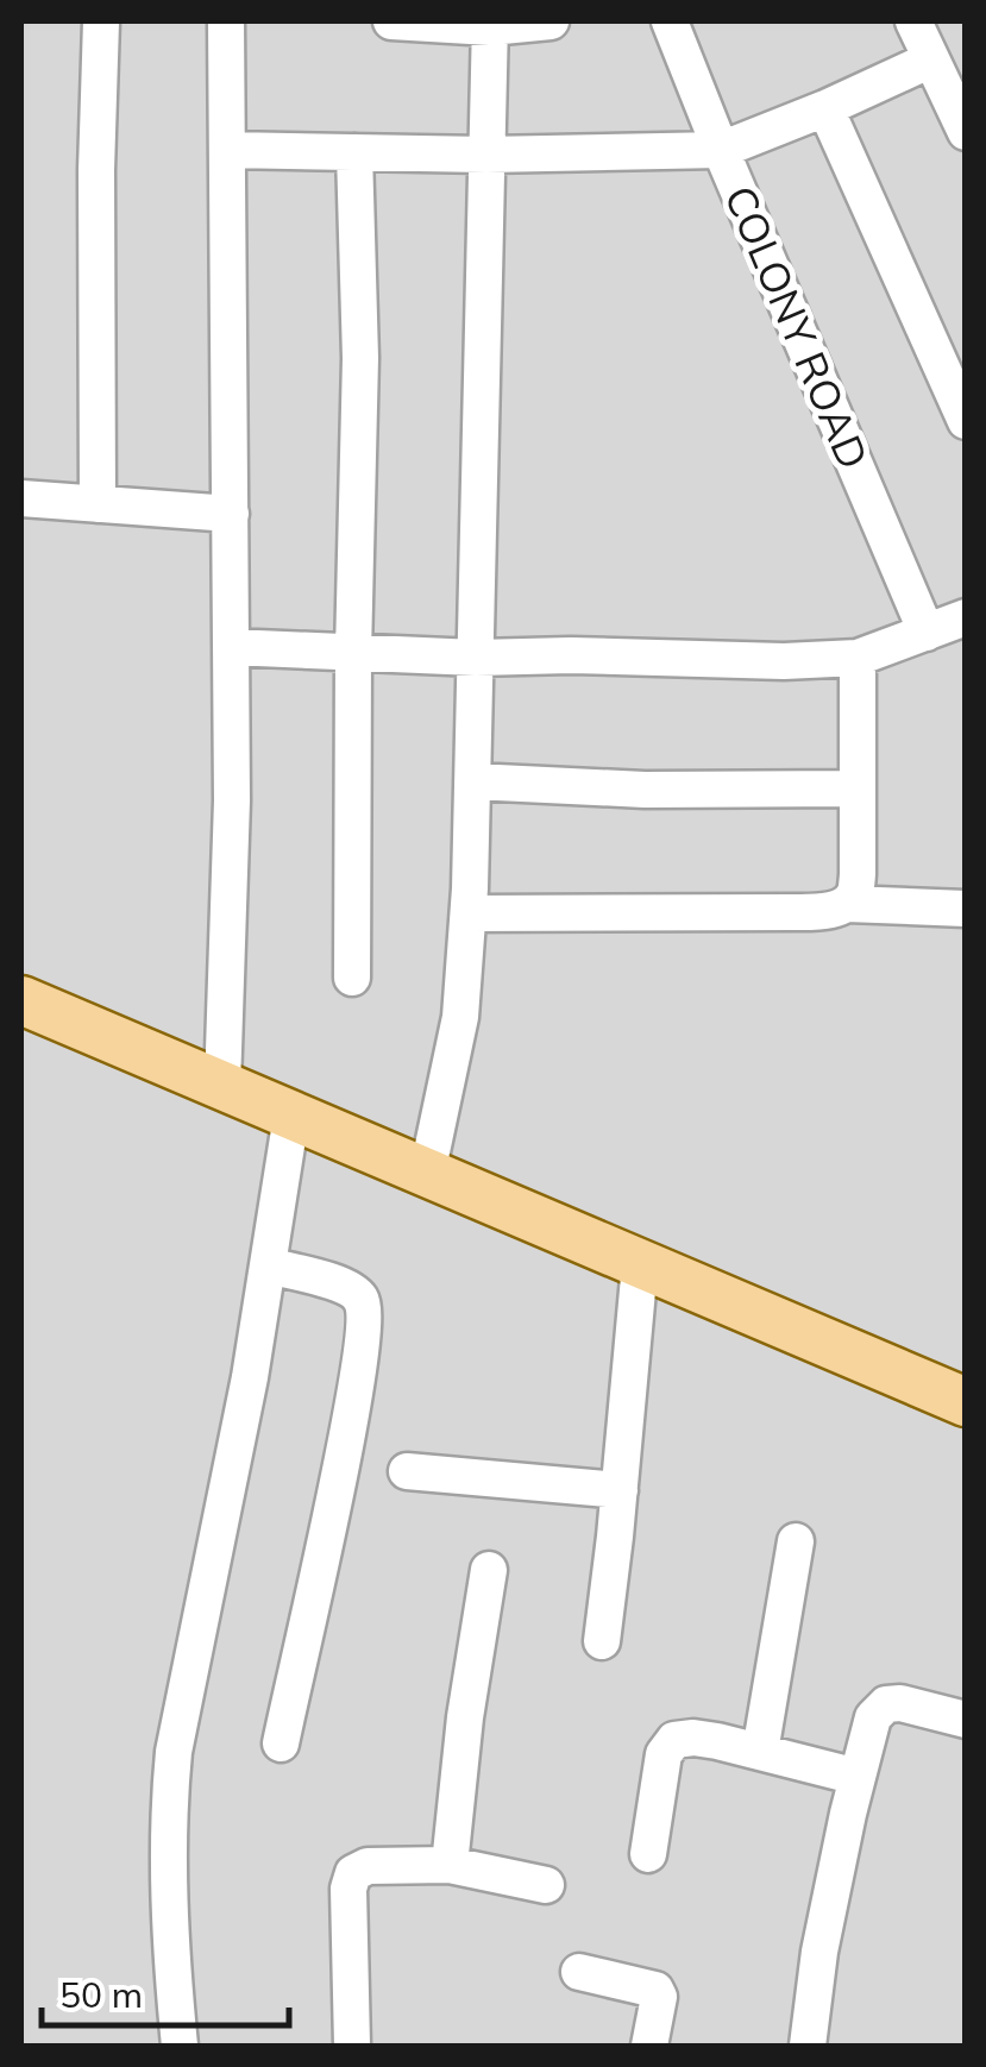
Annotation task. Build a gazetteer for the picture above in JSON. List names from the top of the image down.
{
  "streets": {
    "street": ["COLONY ROAD"]
  },
  "scale_bar": "50 m"
}
